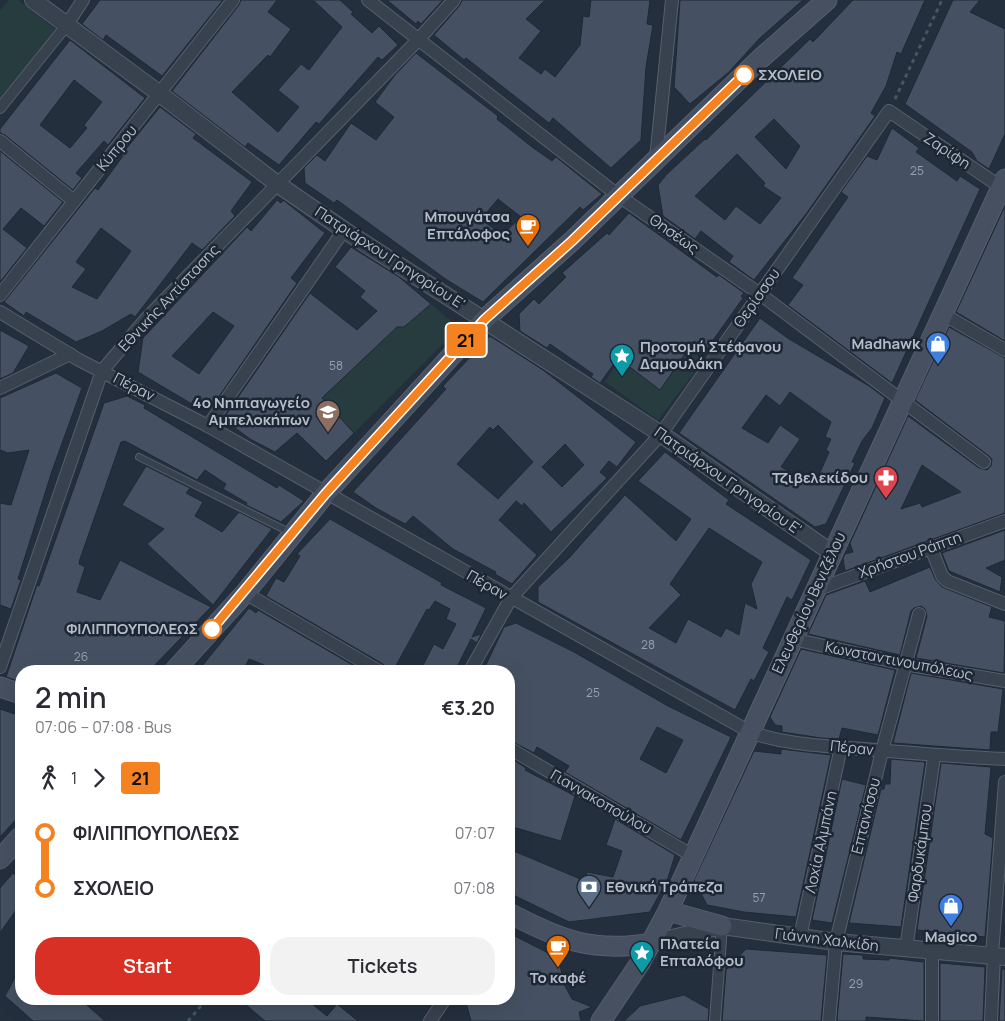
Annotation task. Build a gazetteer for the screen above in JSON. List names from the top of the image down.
{
  "streets": {
    "main road": ["Ελευθερίου Βενιζέλου"],
    "street": [
      "Κύπρου",
      "Ζαρίφη",
      "Θησέως",
      "Πατριάρχου Γρηγορίου Ε'",
      "Εθνικής Αντίστασης",
      "Θερίσσου",
      "Πέραν",
      "Χρήστου Ράπτη",
      "Κωνσταντινουπόλεως",
      "Γιαννακοπούλου",
      "Επτανήσου",
      "Λοχία Αλμπάνη",
      "Φαρδυκάμπου",
      "Γιάννη Χαλκίδη"
    ]
  },
  "crossings": [
    ["Κύπρου", "Πατριάρχου Γρηγορίου Ε'"],
    ["Ζαρίφη", "Θερίσσου"],
    ["Ζαρίφη", "Ελευθερίου Βενιζέλου"],
    ["Θησέως", "Εθνικής Αντίστασης"],
    ["Θησέως", "Θερίσσου"],
    ["Θησέως", "Ελευθερίου Βενιζέλου"],
    ["Πατριάρχου Γρηγορίου Ε'", "Εθνικής Αντίστασης"],
    ["Πατριάρχου Γρηγορίου Ε'", "Θερίσσου"],
    ["Πατριάρχου Γρηγορίου Ε'", "Ελευθερίου Βενιζέλου"],
    ["Εθνικής Αντίστασης", "Πέραν"],
    ["Θερίσσου", "Πέραν"],
    ["Πέραν", "Ελευθερίου Βενιζέλου"],
    ["Πέραν", "Επτανήσου"],
    ["Πέραν", "Λοχία Αλμπάνη"],
    ["Πέραν", "Φαρδυκάμπου"],
    ["Χρήστου Ράπτη", "Ελευθερίου Βενιζέλου"],
    ["Ελευθερίου Βενιζέλου", "Κωνσταντινουπόλεως"],
    ["Ελευθερίου Βενιζέλου", "Γιαννακοπούλου"],
    ["Ελευθερίου Βενιζέλου", "Γιάννη Χαλκίδη"],
    ["Κωνσταντινουπόλεως", "Επτανήσου"],
    ["Επτανήσου", "Γιάννη Χαλκίδη"],
    ["Λοχία Αλμπάνη", "Γιάννη Χαλκίδη"],
    ["Φαρδυκάμπου", "Γιάννη Χαλκίδη"]
  ],
  "places": {
    "other": ["ΣΧΟΛΕΙΟ", "ΦΙΛΙΠΠΟΥΠΟΛΕΩΣ"],
    "cafe": ["Μπουγάτσα Επτάλοφος", "Το καφέ"],
    "shop": ["Madhawk", "Magico"],
    "place": ["Προτομή Στέφανου Δαμουλάκη", "Πλατεία Επταλόφου"],
    "school or university": ["4ο Νηπιαγωγείο Αμπελοκήπων"],
    "pharmacy": ["Τζιβελεκίδου"],
    "bank": ["Εθνική Τράπεζα"]
  },
  "lines": ["bus line 21"],
  "house_numbers": [
    "25",
    "58",
    "28",
    "26",
    "25",
    "57",
    "29"
  ],
  "page": {
    "on_map": "21",
    "heading": ["2 min", "07:06 – 07:08 · Bus", "€3.20"],
    "legs": ["1", "21"],
    "list": [
      {
        "name": "ΦΙΛΙΠΠΟΥΠΟΛΕΩΣ",
        "value": "07:07"
      },
      {
        "name": "ΣΧΟΛΕΙΟ",
        "value": "07:08"
      }
    ],
    "buttons": ["Start", "Tickets"]
  }
}
